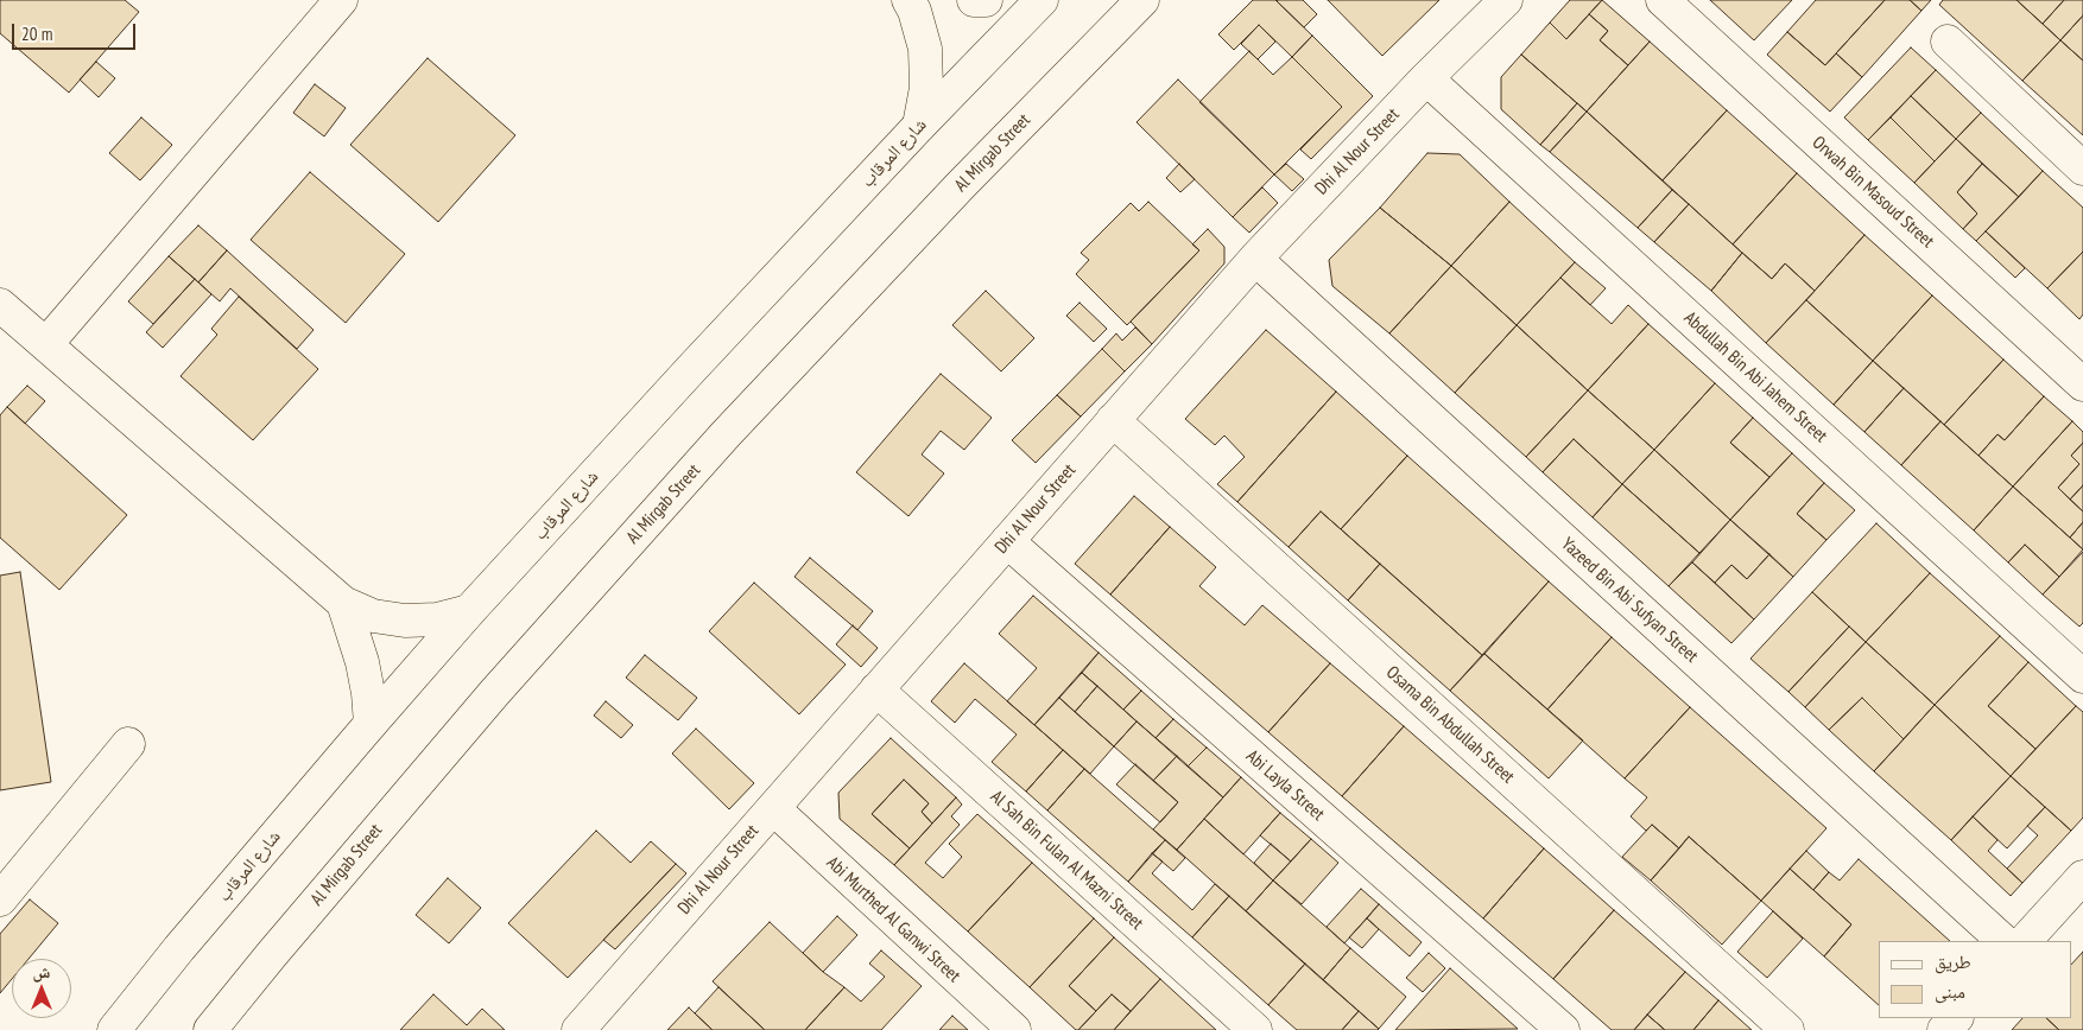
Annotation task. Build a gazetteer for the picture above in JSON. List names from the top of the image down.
{
  "streets": {
    "street": [
      "Dhi Al Nour Street",
      "شارع المرقاب",
      "Al Mirgab Street",
      "Orwah Bin Masoud Street",
      "Abdullah Bin Abi Jahem Street",
      "Yazeed Bin Abi Sufyan Street",
      "Osama Bin Abdullah Street",
      "Abi Layla Street",
      "Al Sah Bin Fulan Al Mazni Street",
      "Abi Murthed Al Ganwi Street"
    ]
  },
  "crossings": [
    ["Dhi Al Nour Street", "Abdullah Bin Abi Jahem Street"],
    ["Dhi Al Nour Street", "Yazeed Bin Abi Sufyan Street"],
    ["Dhi Al Nour Street", "Osama Bin Abdullah Street"],
    ["Dhi Al Nour Street", "Abi Layla Street"],
    ["Dhi Al Nour Street", "Al Sah Bin Fulan Al Mazni Street"],
    ["Dhi Al Nour Street", "Abi Murthed Al Ganwi Street"]
  ],
  "legend": ["طريق", "مبنى"],
  "scale_bar": "20 m",
  "north": "top"
}
